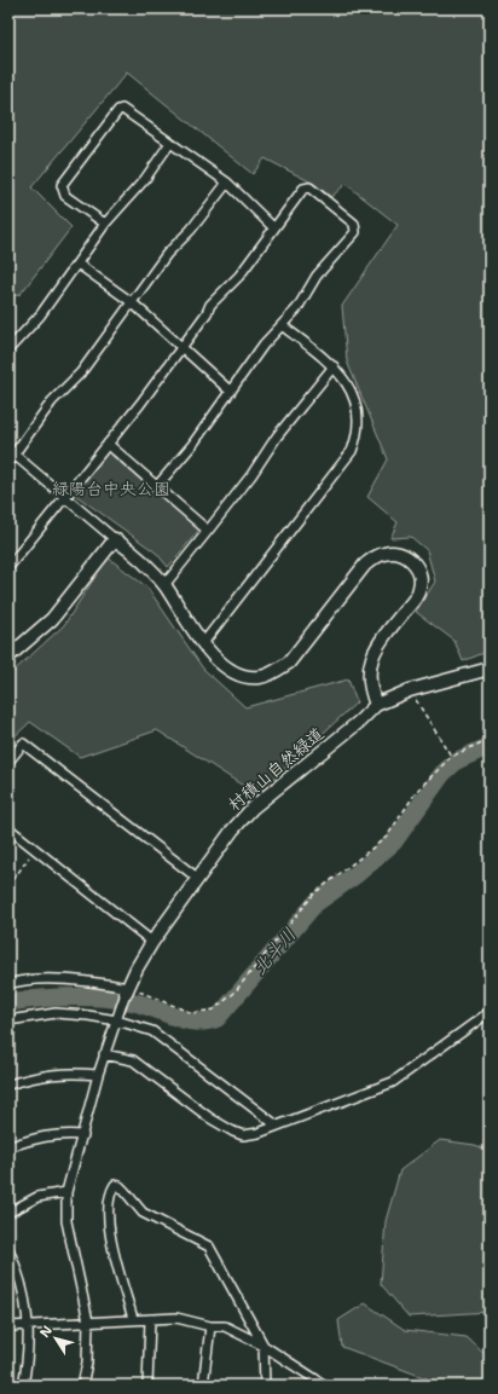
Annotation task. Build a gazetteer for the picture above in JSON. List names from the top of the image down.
{
  "streets": {
    "street": ["村積山自然緑道"]
  },
  "water": ["北斗川"],
  "parks": ["緑陽台中央公園"],
  "north": "top left"
}
